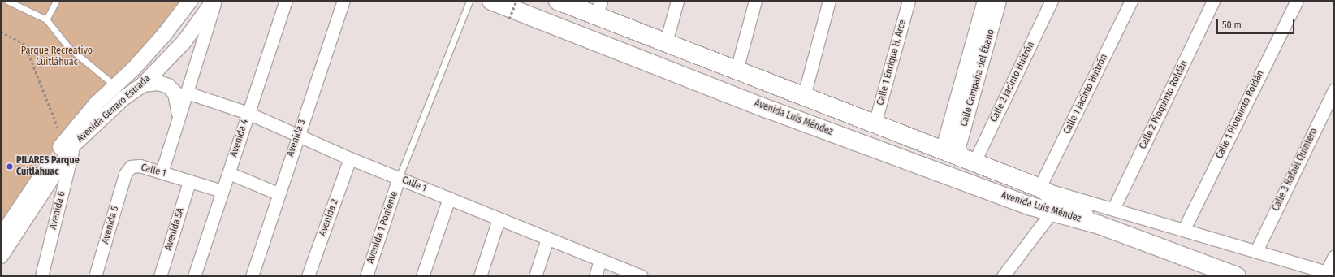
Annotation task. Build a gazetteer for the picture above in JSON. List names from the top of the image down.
{
  "streets": {
    "main road": ["Avenida Luis Méndez"],
    "street": [
      "Calle 1 Enrique H. Arce",
      "Calle Campaña del Ébano",
      "Calle 2 Jacinto Huitrón",
      "Calle 1 Jacinto Huitrón",
      "Calle 2 Pioquinto Roldán",
      "Avenida Genaro Estrada",
      "Calle 1 Pioquinto Roldán",
      "Avenida 4",
      "Avenida 3",
      "Calle 3 Rafaél Quintero",
      "Calle 1",
      "Avenida 6",
      "Avenida 2",
      "Avenida 5",
      "Avenida 1 Poniente",
      "Avenida 5A"
    ]
  },
  "crossings": [
    ["Calle 1 Enrique H. Arce", "Avenida Luis Méndez"],
    ["Calle Campaña del Ébano", "Avenida Luis Méndez"],
    ["Calle 2 Jacinto Huitrón", "Avenida Luis Méndez"],
    ["Calle 1 Jacinto Huitrón", "Avenida Luis Méndez"],
    ["Calle 2 Pioquinto Roldán", "Avenida Luis Méndez"],
    ["Avenida Genaro Estrada", "Avenida 6"],
    ["Calle 1 Pioquinto Roldán", "Avenida Luis Méndez"],
    ["Avenida Luis Méndez", "Calle 3 Rafaél Quintero"],
    ["Avenida 4", "Calle 1"],
    ["Avenida 3", "Calle 1"],
    ["Calle 1", "Avenida 2"],
    ["Calle 1", "Avenida 5"],
    ["Calle 1", "Avenida 1 Poniente"],
    ["Calle 1", "Avenida 5A"]
  ],
  "parks": ["Parque Recreativo Cuitláhuac"],
  "places": ["PILARES Parque Cuitláhuac"],
  "scale_bar": "50 m"
}
